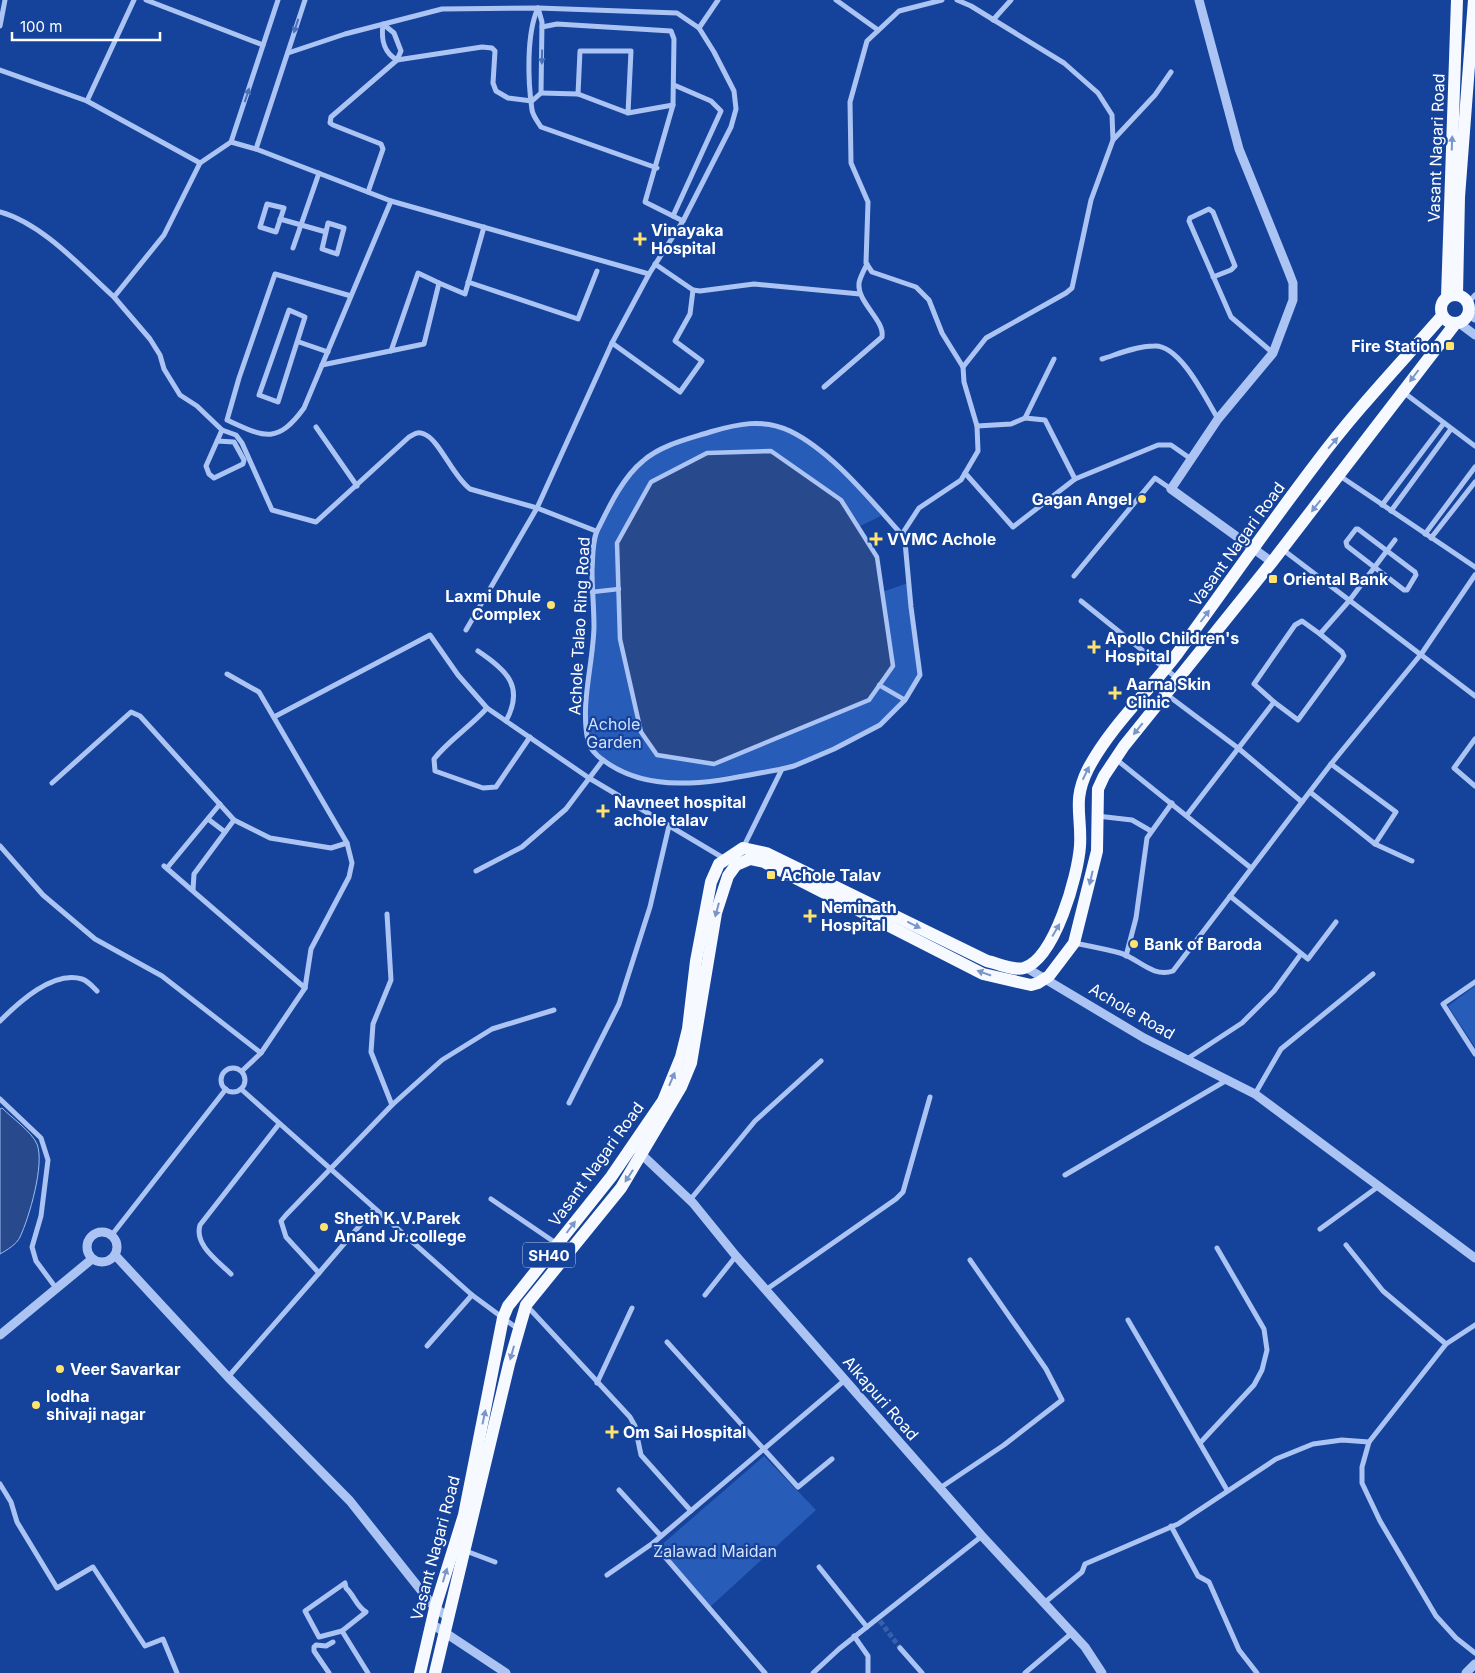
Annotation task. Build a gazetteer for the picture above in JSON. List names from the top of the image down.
{
  "streets": {
    "main road": ["Vasant Nagari Road", "Achole Road", "SH40"],
    "street": ["Achole Talao Ring Road", "Alkapuri Road"]
  },
  "crossings": [
    ["Vasant Nagari Road", "Achole Road"],
    ["Vasant Nagari Road", "Alkapuri Road"]
  ],
  "parks": ["Achole Garden", "Zalawad Maidan"],
  "places": {
    "health": [
      "Vinayaka Hospital",
      "VVMC Achole",
      "Apollo Children's Hospital",
      "Aarna Skin Clinic",
      "Navneet hospital achole talav",
      "Neminath Hospital",
      "Om Sai Hospital"
    ],
    "transit": ["Fire Station", "Oriental Bank", "Achole Talav"],
    "other": [
      "Gagan Angel",
      "Laxmi Dhule Complex",
      "Bank of Baroda",
      "Sheth K.V.Parek Anand Jr.college",
      "Veer Savarkar",
      "lodha shivaji nagar"
    ]
  },
  "scale_bar": "100 m"
}
